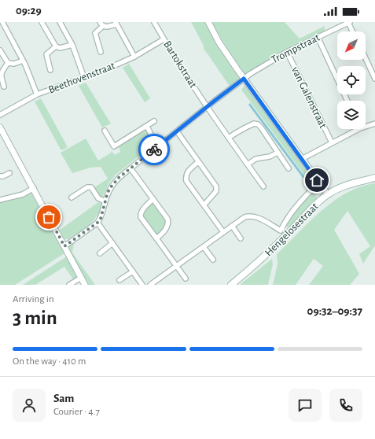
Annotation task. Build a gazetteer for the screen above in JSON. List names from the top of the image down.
{
  "streets": {
    "main road": ["Hengelosestraat"],
    "street": [
      "Trompstraat",
      "Bartokstraat",
      "Beethovenstraat",
      "van Galenstraat"
    ]
  },
  "crossings": [
    ["Trompstraat", "Bartokstraat"],
    ["Trompstraat", "van Galenstraat"],
    ["Bartokstraat", "Beethovenstraat"]
  ],
  "north": "bottom left",
  "page": {
    "status": "09:29",
    "heading": ["3 min", "Arriving in", "09:32–09:37"],
    "panel": ["Sam", "Courier · 4.7"],
    "bar": "On the way · 410 m"
  }
}
